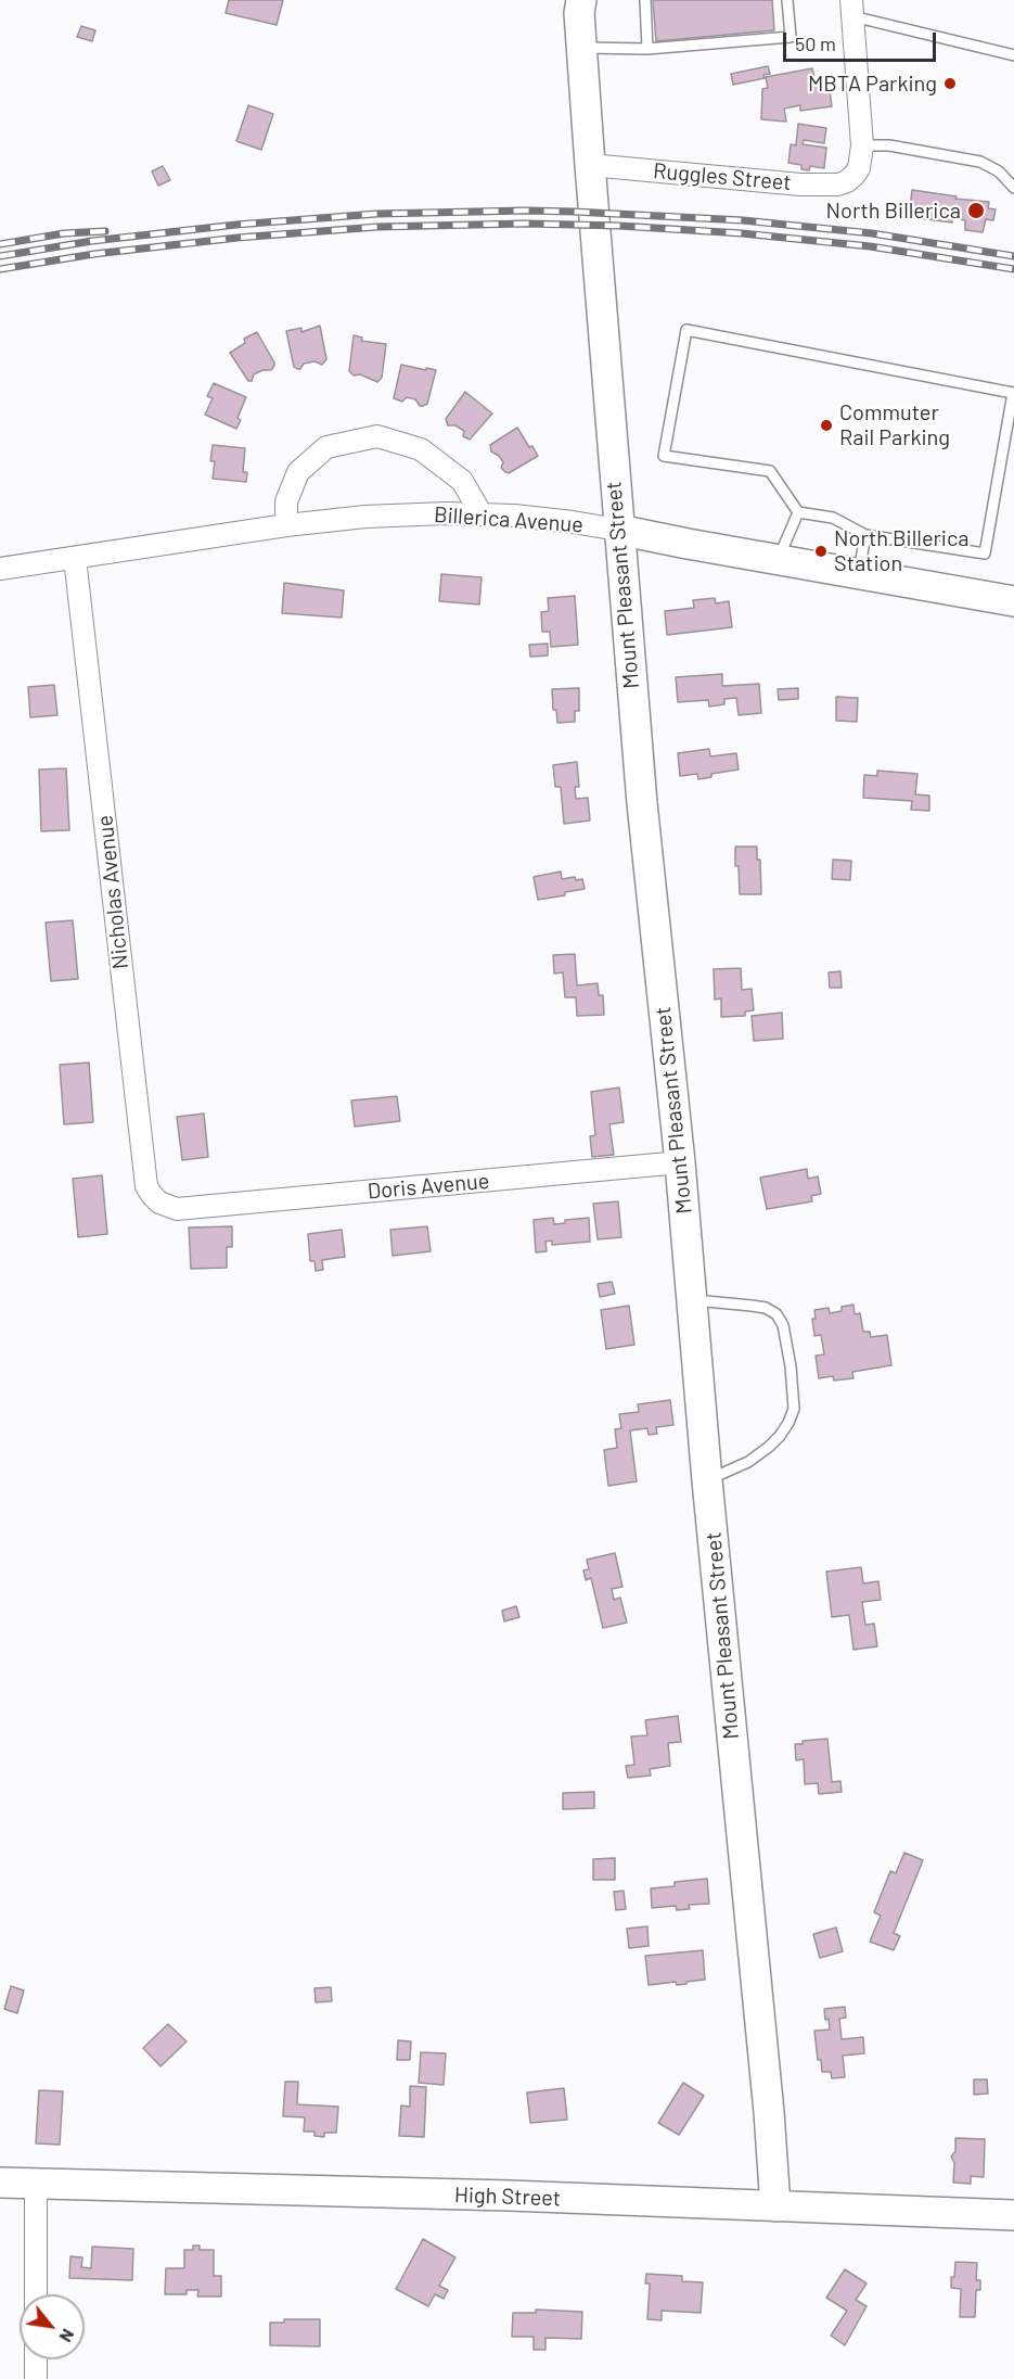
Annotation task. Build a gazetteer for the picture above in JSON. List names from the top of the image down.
{
  "streets": {
    "main road": ["Billerica Avenue", "Mount Pleasant Street", "High Street"],
    "street": ["Ruggles Street", "Nicholas Avenue", "Doris Avenue"]
  },
  "crossings": [
    ["Ruggles Street", "Mount Pleasant Street"],
    ["Billerica Avenue", "Mount Pleasant Street"],
    ["Billerica Avenue", "Nicholas Avenue"],
    ["Mount Pleasant Street", "Doris Avenue"],
    ["Mount Pleasant Street", "High Street"],
    ["Nicholas Avenue", "Doris Avenue"]
  ],
  "places": [
    "MBTA Parking",
    "North Billerica",
    "Commuter Rail Parking",
    "North Billerica Station"
  ],
  "scale_bar": "50 m",
  "north": "bottom right"
}
